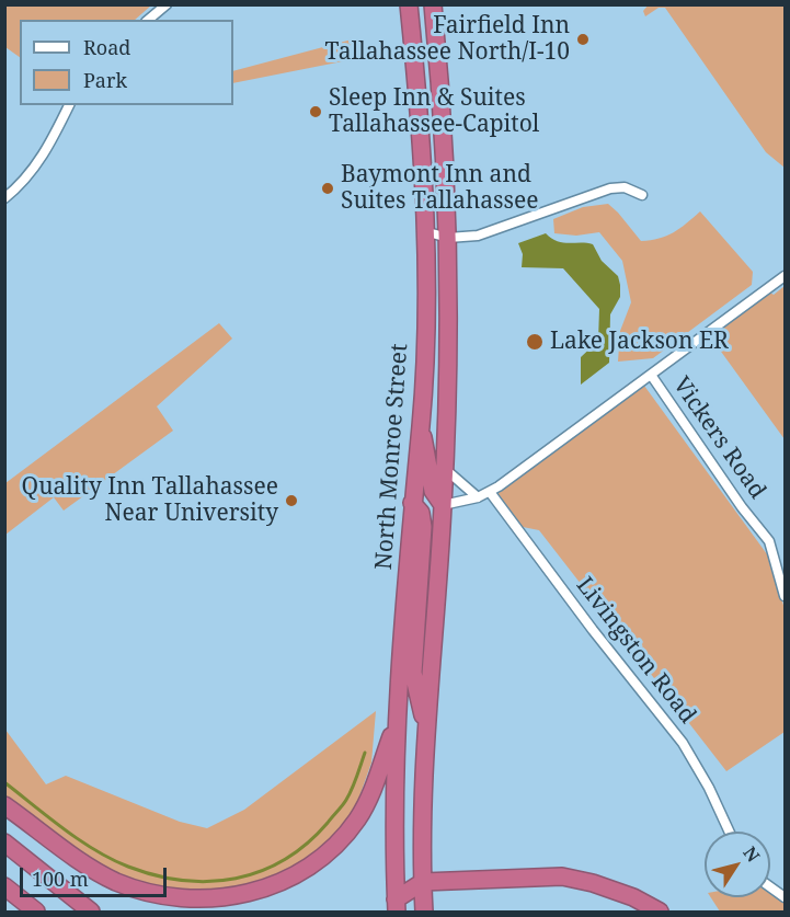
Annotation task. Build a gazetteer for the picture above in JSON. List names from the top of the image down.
{
  "streets": {
    "highway": ["North Monroe Street"],
    "street": ["Vickers Road", "Livingston Road"]
  },
  "places": [
    "Fairfield Inn Tallahassee North/I-10",
    "Sleep Inn & Suites Tallahassee-Capitol",
    "Baymont Inn and Suites Tallahassee",
    "Lake Jackson ER",
    "Quality Inn Tallahassee Near University"
  ],
  "legend": ["Road", "Park"],
  "scale_bar": "100 m",
  "north": "top right"
}
